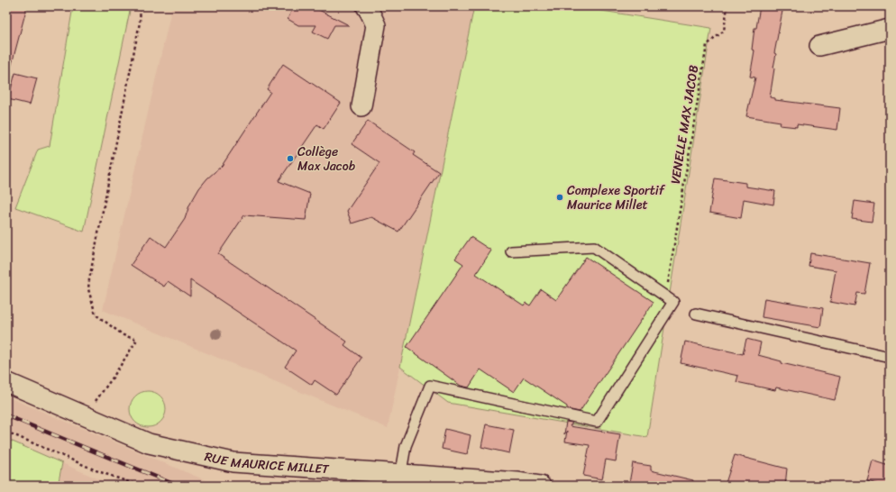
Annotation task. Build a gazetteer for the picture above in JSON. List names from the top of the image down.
{
  "streets": {
    "street": ["RUE MAURICE MILLET"],
    "path": ["VENELLE MAX JACOB"]
  },
  "places": ["Collège Max Jacob", "Complexe Sportif Maurice Millet"]
}
